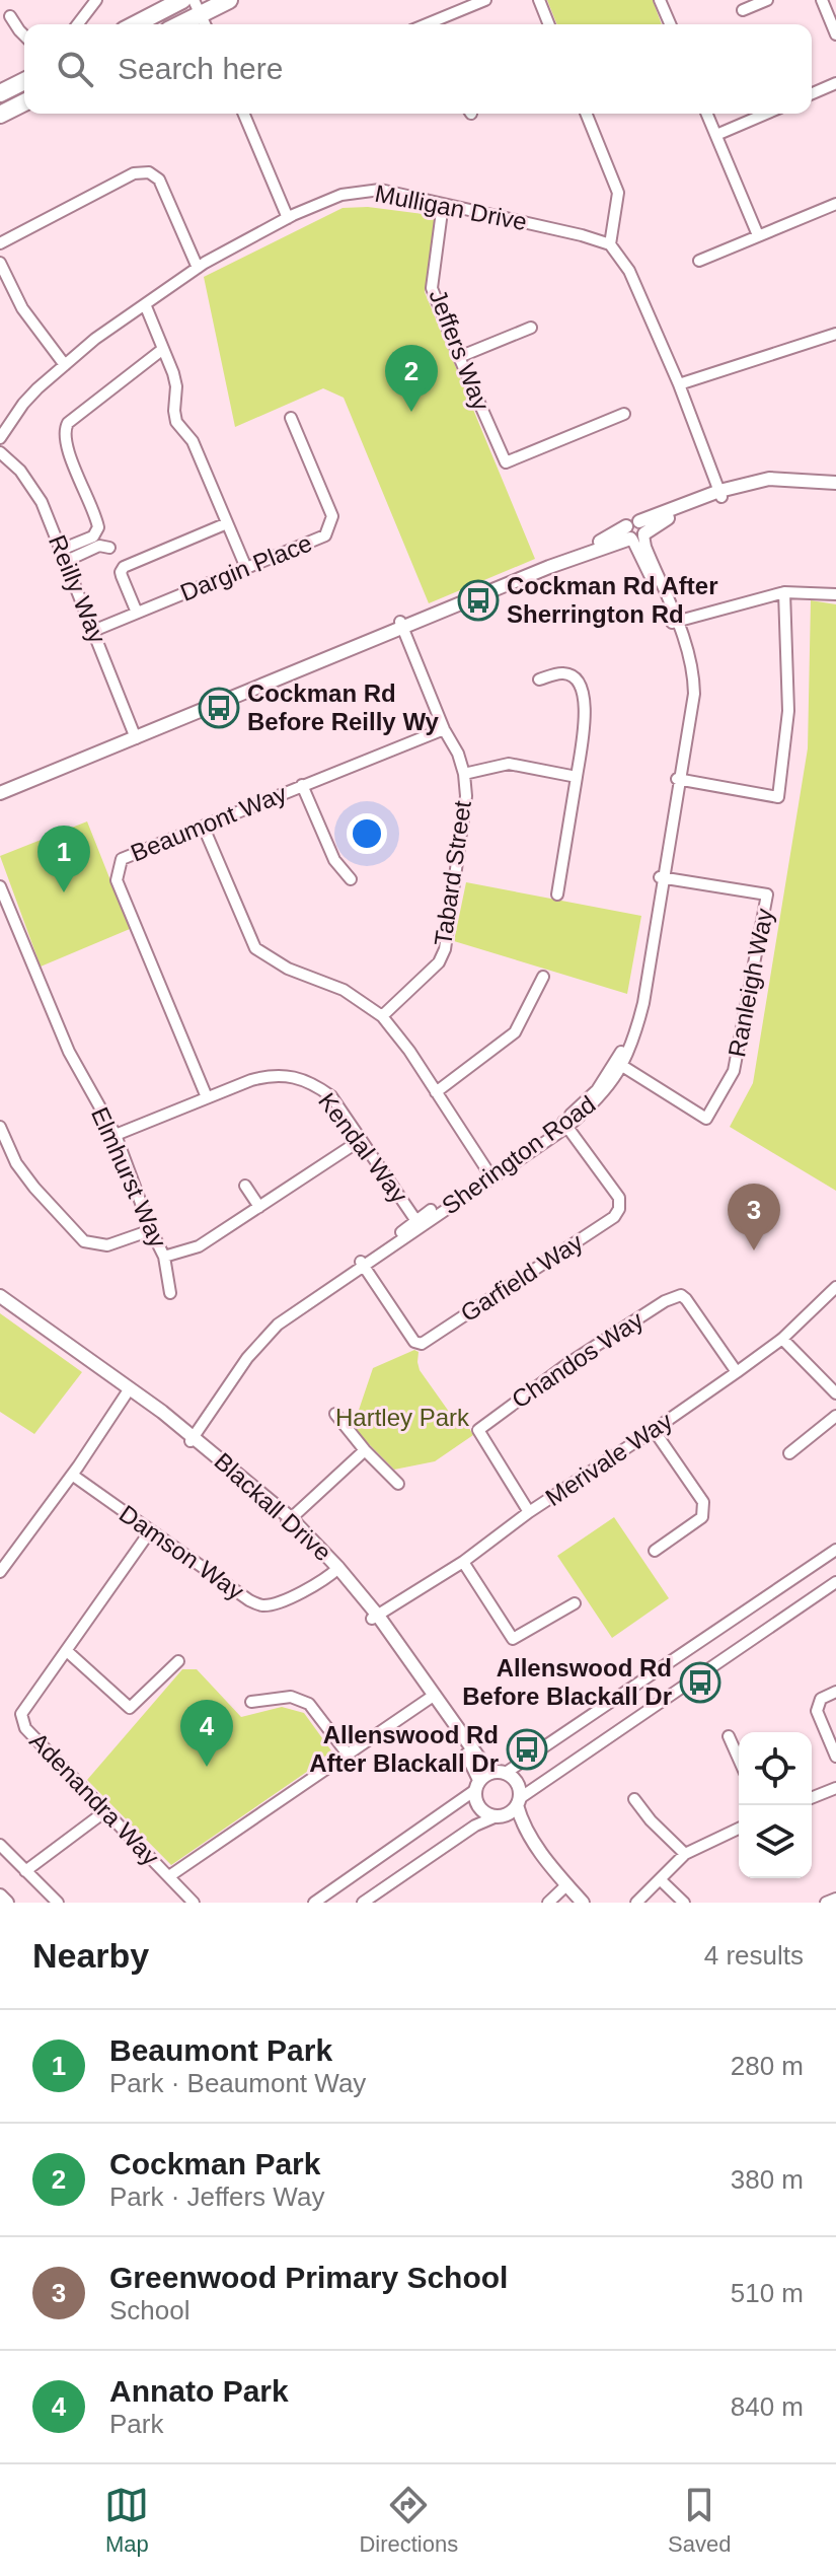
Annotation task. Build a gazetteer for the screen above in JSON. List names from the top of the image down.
{
  "streets": {
    "main road": ["Blackall Drive"],
    "street": [
      "Mulligan Drive",
      "Jeffers Way",
      "Dargin Place",
      "Reilly Way",
      "Beaumont Way",
      "Tabard Street",
      "Ranleigh Way",
      "Kendal Way",
      "Sherington Road",
      "Elmhurst Way",
      "Garfield Way",
      "Chandos Way",
      "Merivale Way",
      "Damson Way",
      "Adenandra Way"
    ]
  },
  "crossings": [
    ["Mulligan Drive", "Jeffers Way"],
    ["Dargin Place", "Reilly Way"],
    ["Beaumont Way", "Tabard Street"],
    ["Beaumont Way", "Kendal Way"],
    ["Ranleigh Way", "Sherington Road"],
    ["Kendal Way", "Sherington Road"],
    ["Kendal Way", "Elmhurst Way"],
    ["Sherington Road", "Garfield Way"],
    ["Sherington Road", "Blackall Drive"],
    ["Chandos Way", "Merivale Way"],
    ["Merivale Way", "Blackall Drive"],
    ["Blackall Drive", "Damson Way"],
    ["Damson Way", "Adenandra Way"]
  ],
  "parks": ["Hartley Park"],
  "places": {
    "bus stop": [
      "Cockman Rd After Sherrington Rd",
      "Cockman Rd Before Reilly Wy",
      "Allenswood Rd Before Blackall Dr",
      "Allenswood Rd After Blackall Dr"
    ]
  },
  "page": {
    "search": "Search here",
    "pins": [
      "2",
      "1",
      "3",
      "4"
    ],
    "heading": ["Nearby", "4 results"],
    "list": [
      {
        "mark": "1",
        "name": "Beaumont Park",
        "note": "Park · Beaumont Way",
        "value": "280 m"
      },
      {
        "mark": "2",
        "name": "Cockman Park",
        "note": "Park · Jeffers Way",
        "value": "380 m"
      },
      {
        "mark": "3",
        "name": "Greenwood Primary School",
        "note": "School",
        "value": "510 m"
      },
      {
        "mark": "4",
        "name": "Annato Park",
        "note": "Park",
        "value": "840 m"
      }
    ],
    "nav": ["Map", "Directions", "Saved"]
  }
}
